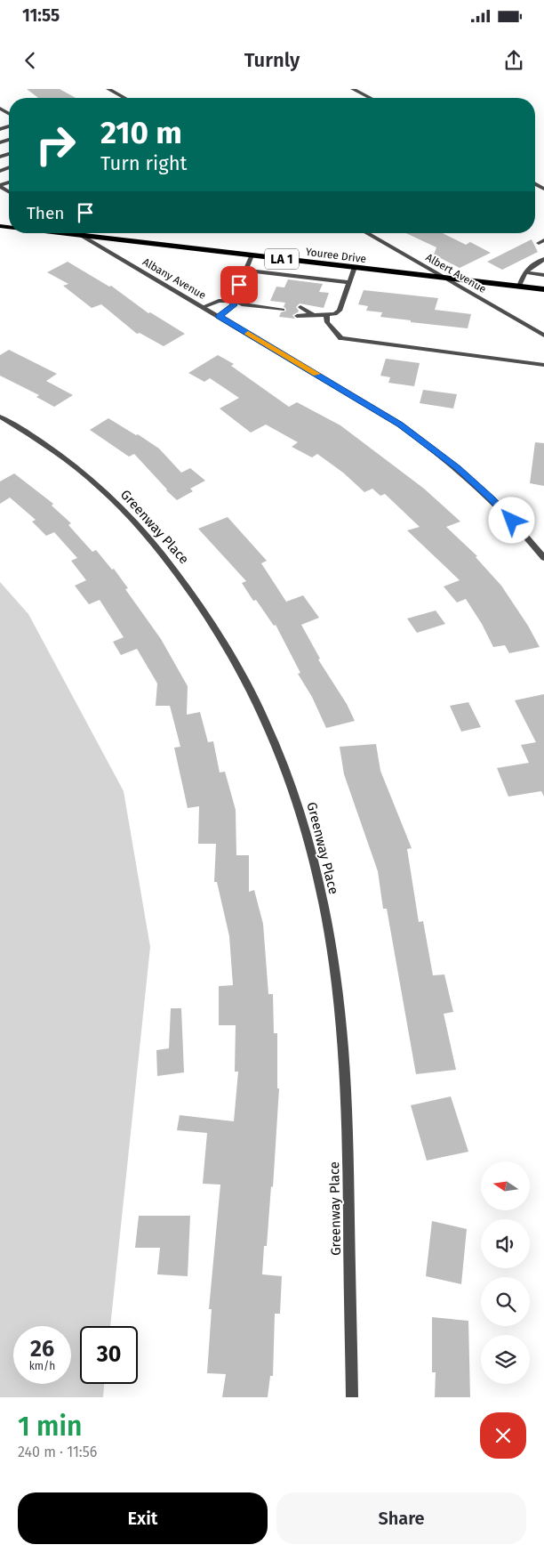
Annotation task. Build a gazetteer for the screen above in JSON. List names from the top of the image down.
{
  "streets": {
    "main road": ["Youree Drive", "LA 1"],
    "street": ["Albert Avenue", "Albany Avenue", "Greenway Place"]
  },
  "crossings": [
    ["Youree Drive", "Albert Avenue"],
    ["Youree Drive", "Albany Avenue"]
  ],
  "north": "left",
  "page": {
    "status": "11:55",
    "header": "Turnly",
    "turn": ["210 m", "Turn right"],
    "then": "Then",
    "speed": "26 km/h",
    "limit": "30",
    "heading": ["1 min", "240 m · 11:56"],
    "buttons": ["Exit", "Share"]
  }
}
